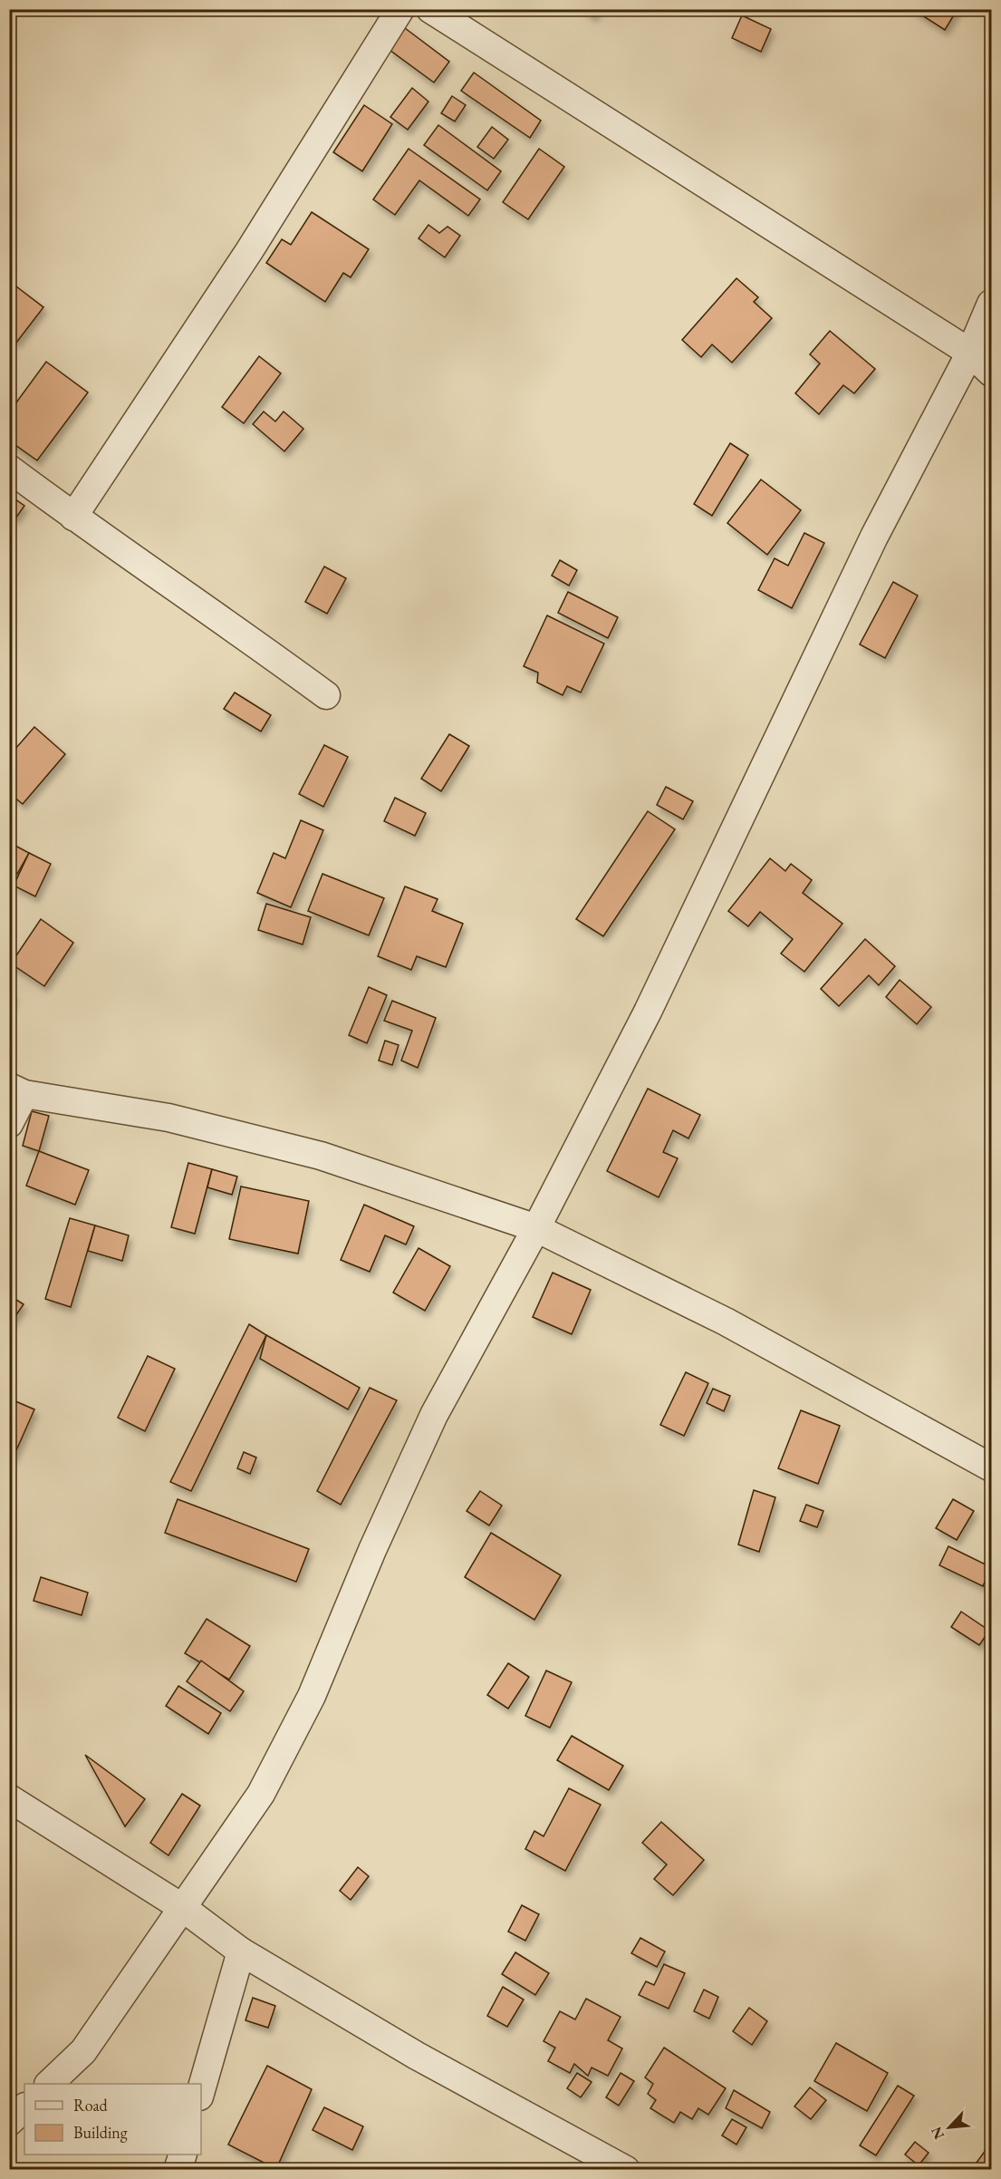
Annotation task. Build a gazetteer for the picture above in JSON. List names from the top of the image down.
{
  "legend": ["Road", "Building"],
  "north": "bottom left"
}
